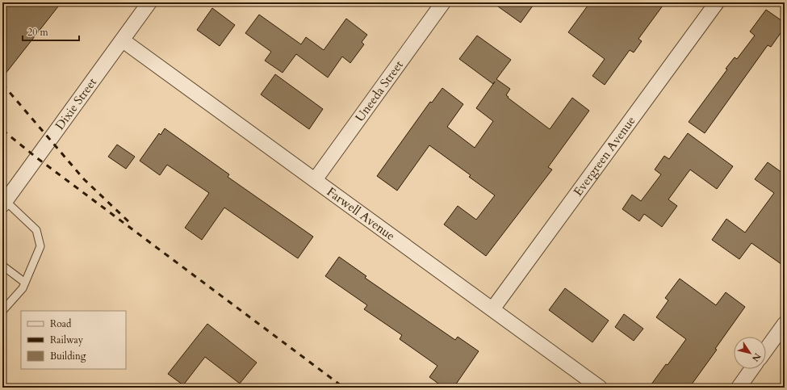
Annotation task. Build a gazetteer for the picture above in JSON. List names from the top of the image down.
{
  "streets": {
    "street": [
      "Uneeda Street",
      "Dixie Street",
      "Evergreen Avenue",
      "Farwell Avenue"
    ]
  },
  "crossings": [
    ["Uneeda Street", "Farwell Avenue"],
    ["Dixie Street", "Farwell Avenue"],
    ["Evergreen Avenue", "Farwell Avenue"]
  ],
  "legend": ["Road", "Railway", "Building"],
  "scale_bar": "20 m",
  "north": "bottom right"
}
